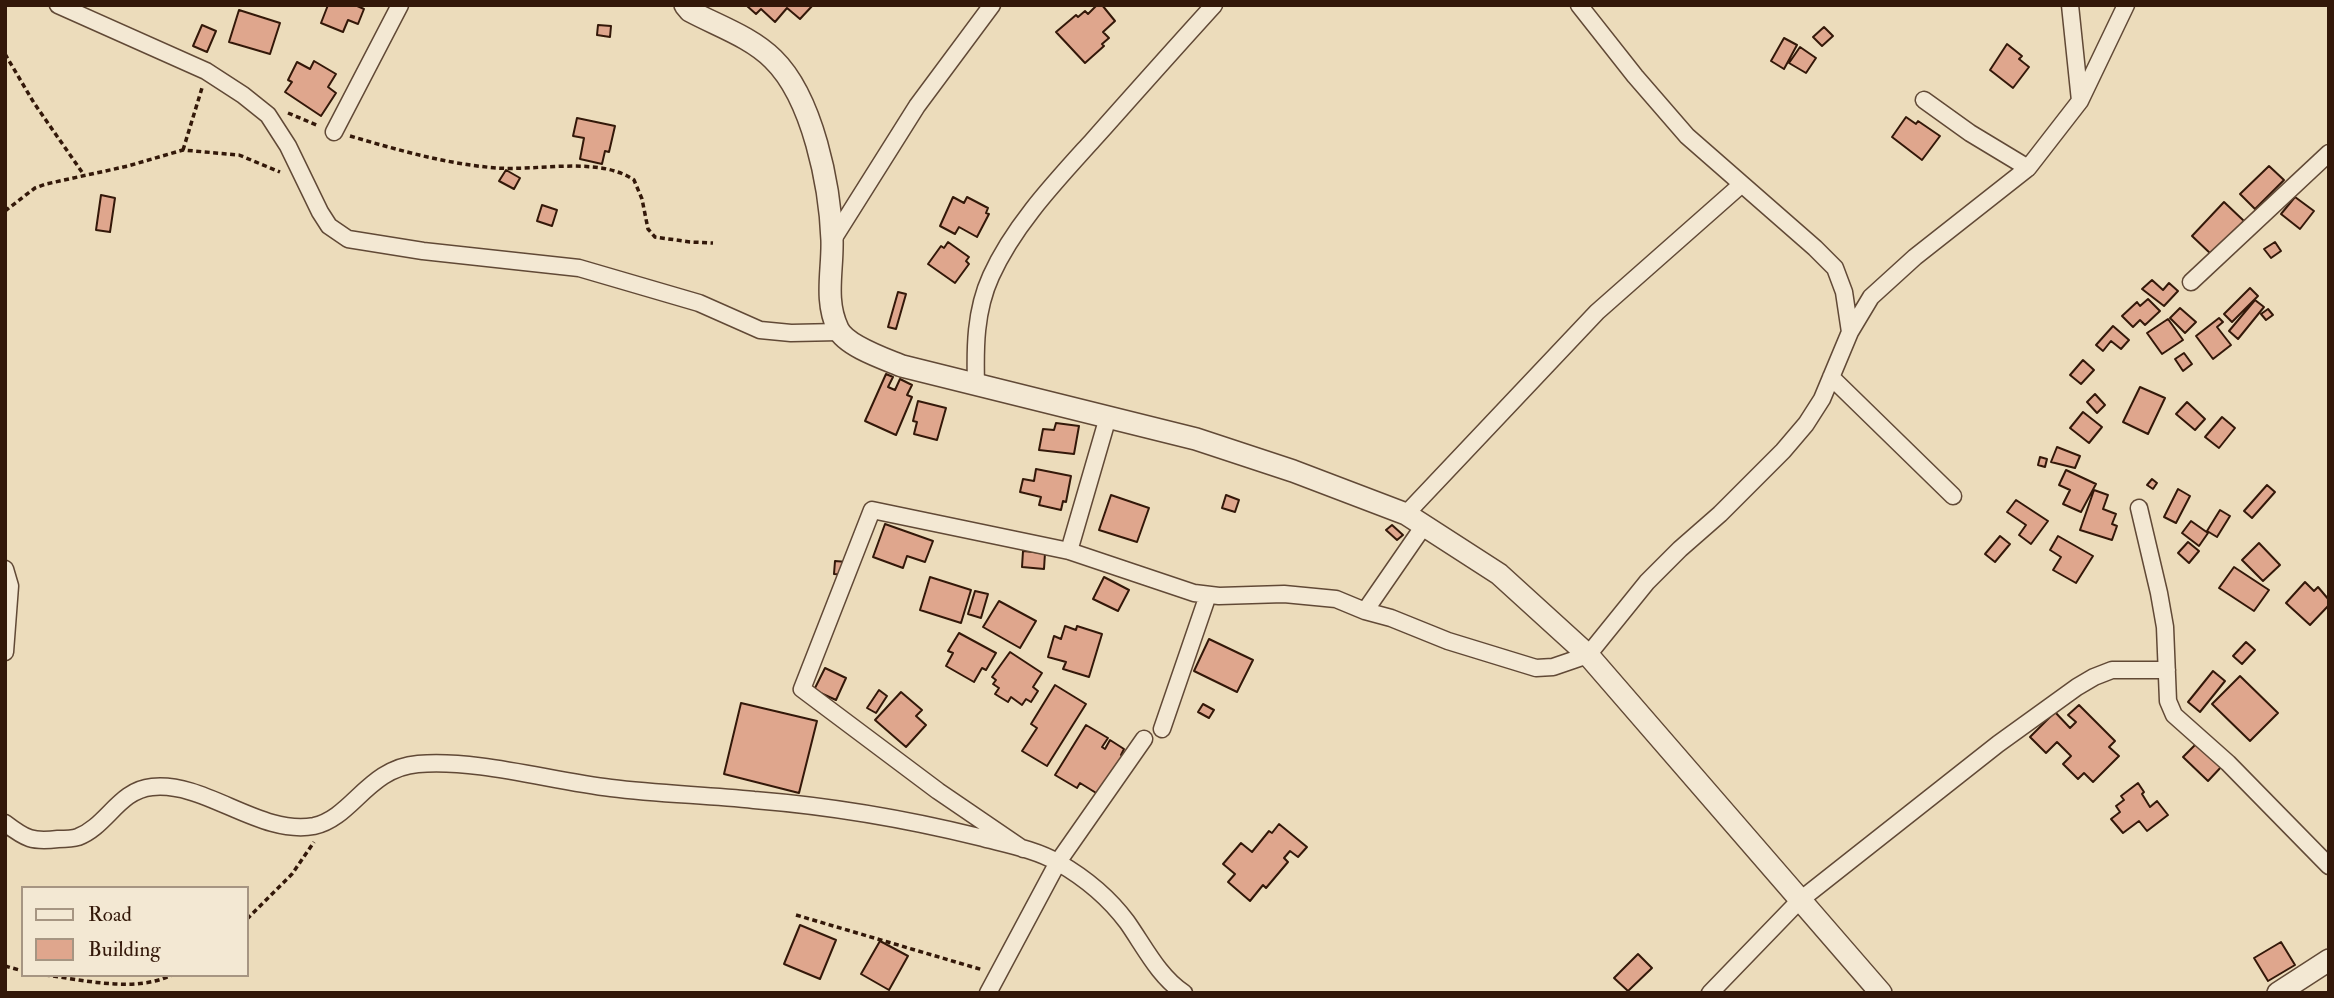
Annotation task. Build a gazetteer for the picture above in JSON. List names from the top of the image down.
{
  "legend": ["Road", "Building"]
}
